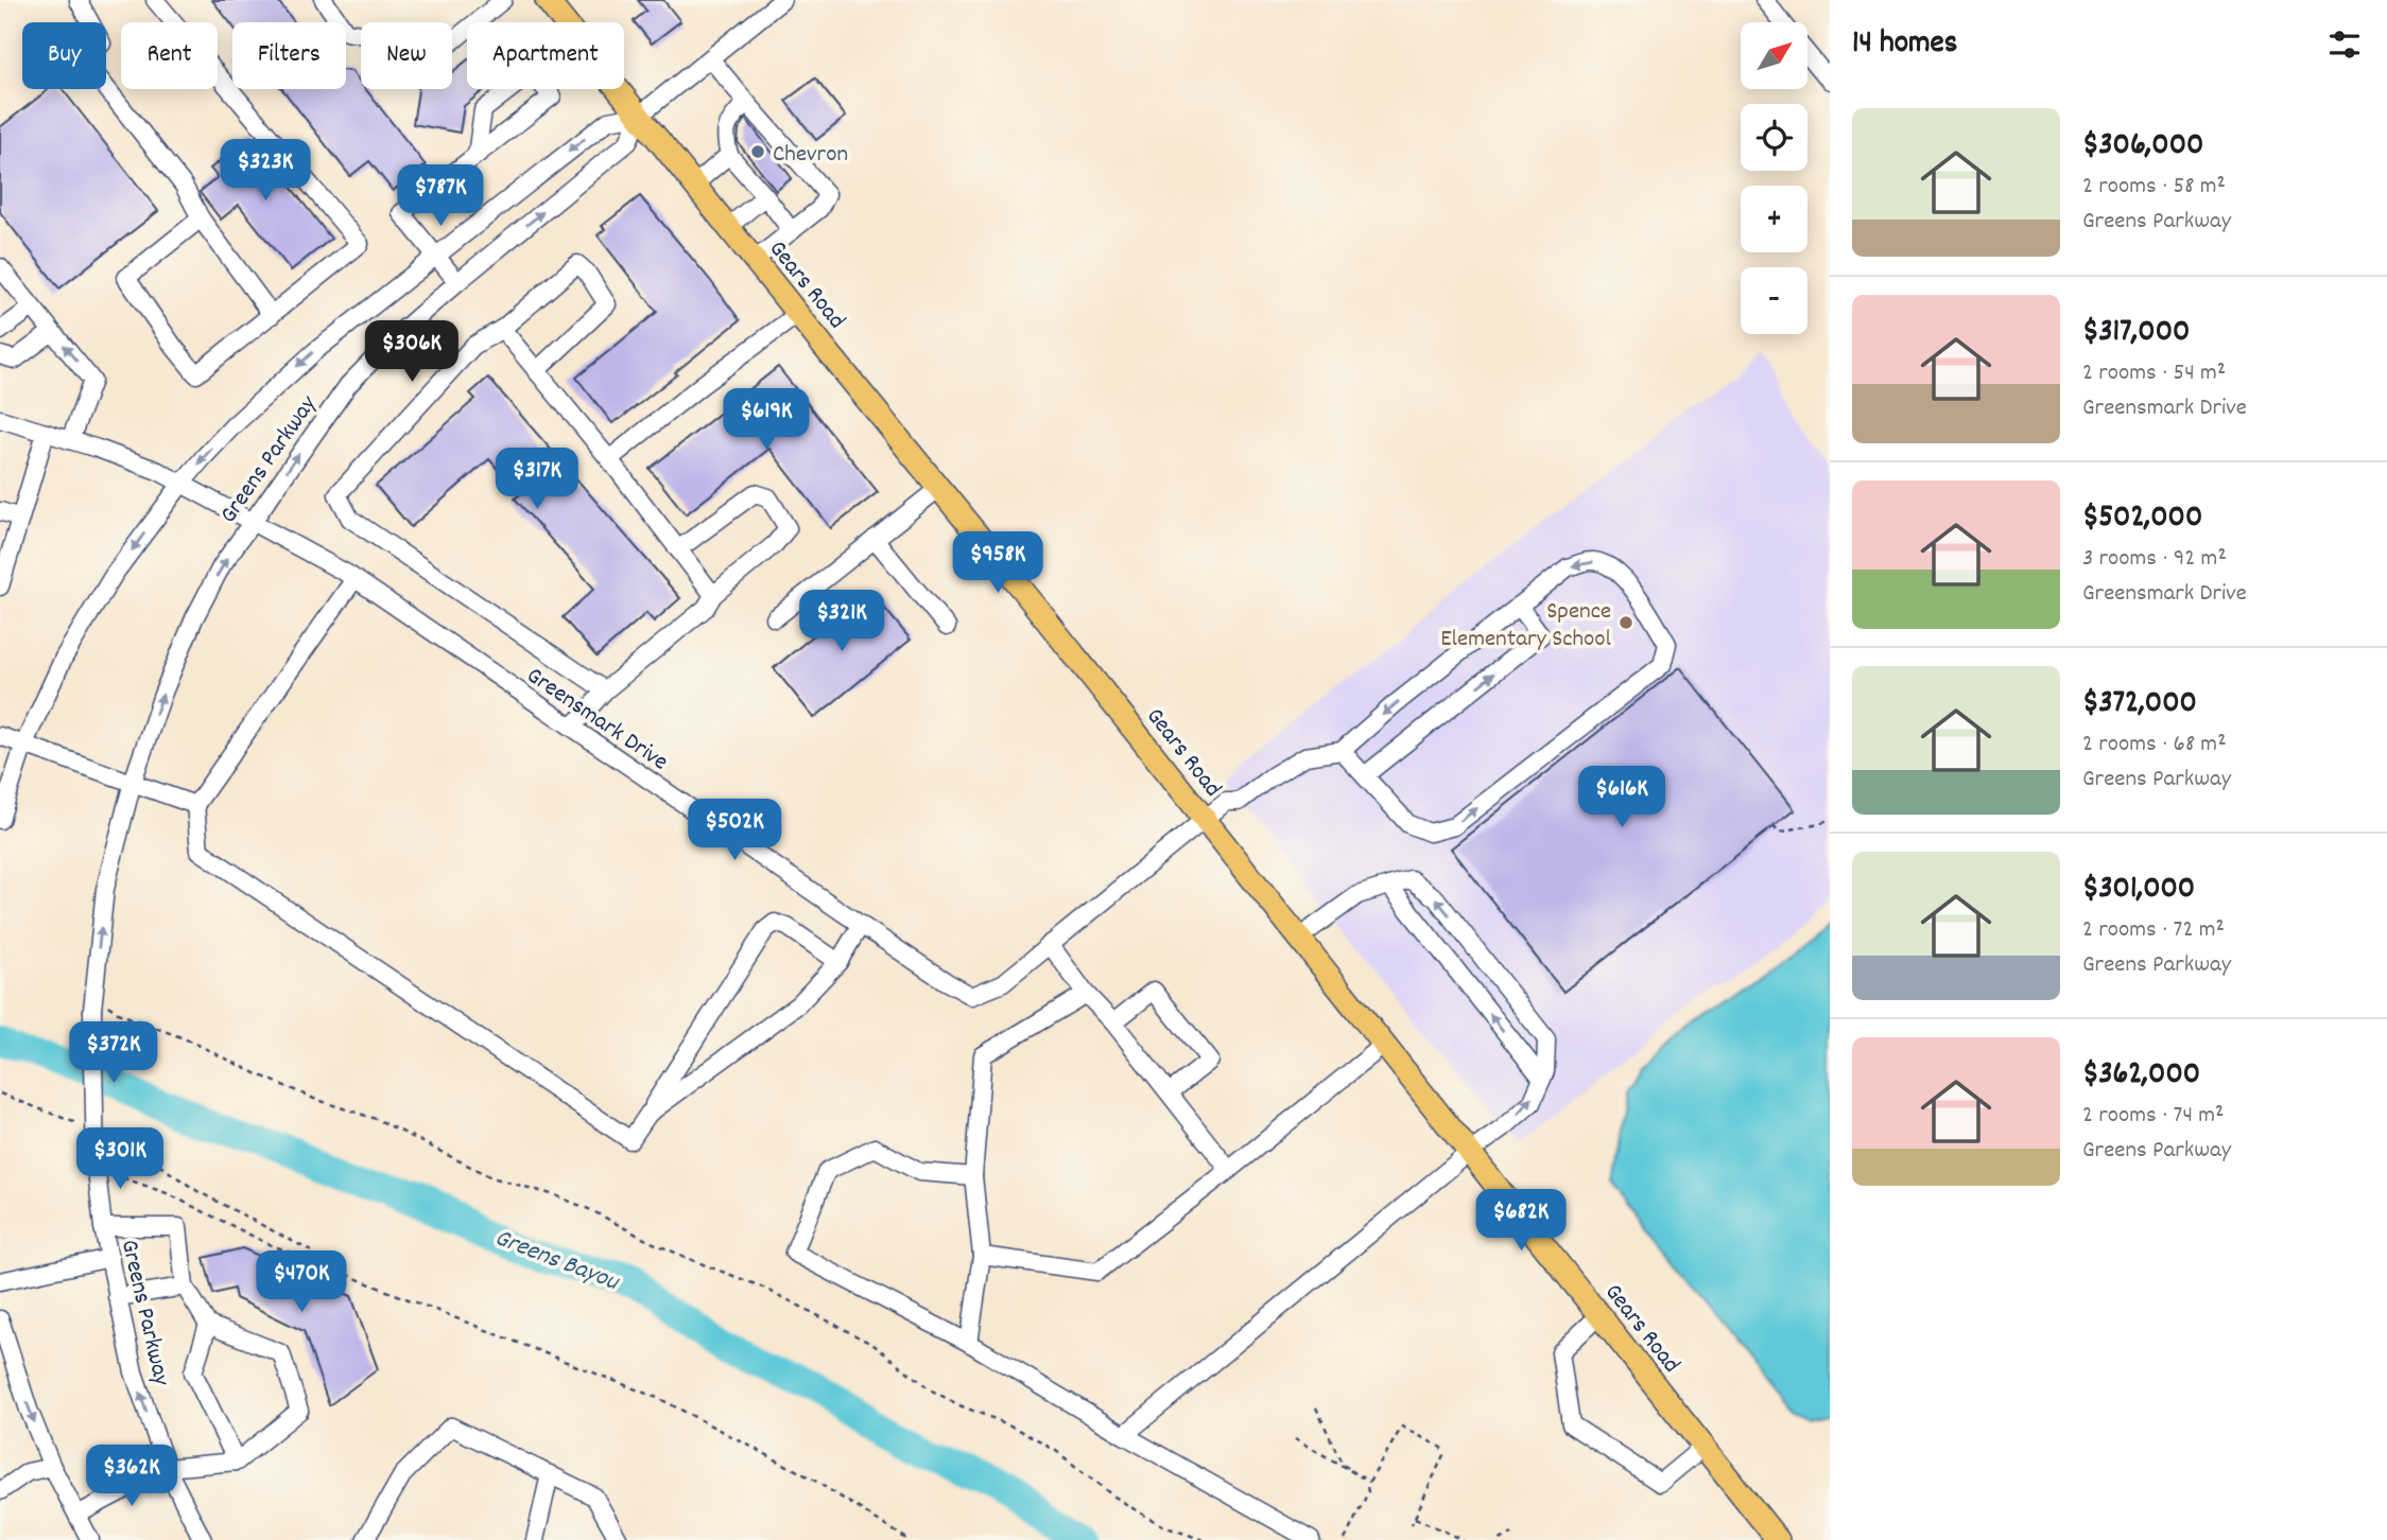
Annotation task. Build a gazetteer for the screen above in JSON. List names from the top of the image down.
{
  "streets": {
    "main road": ["Gears Road"],
    "street": ["Greens Parkway", "Greensmark Drive"]
  },
  "crossings": [
    ["Gears Road", "Greens Parkway"],
    ["Gears Road", "Greensmark Drive"],
    ["Greens Parkway", "Greensmark Drive"]
  ],
  "water": ["Greens Bayou"],
  "places": ["Chevron", "Spence Elementary School"],
  "north": "top right",
  "page": {
    "heading": "14 homes",
    "map_buttons": ["+", "−"],
    "chip": [
      "Buy",
      "Rent",
      "Filters",
      "New",
      "Apartment"
    ],
    "list": [
      {
        "name": "$306,000",
        "note": "2 rooms · 58 m² · Greens Parkway"
      },
      {
        "name": "$317,000",
        "note": "2 rooms · 54 m² · Greensmark Drive"
      },
      {
        "name": "$502,000",
        "note": "3 rooms · 92 m² · Greensmark Drive"
      },
      {
        "name": "$372,000",
        "note": "2 rooms · 68 m² · Greens Parkway"
      },
      {
        "name": "$301,000",
        "note": "2 rooms · 72 m² · Greens Parkway"
      },
      {
        "name": "$362,000",
        "note": "2 rooms · 74 m² · Greens Parkway"
      }
    ],
    "price": [
      "$323K",
      "$787K",
      "$306K",
      "$619K",
      "$317K",
      "$958K",
      "$321K",
      "$616K",
      "$502K",
      "$372K",
      "$301K",
      "$682K",
      "$470K",
      "$362K"
    ]
  }
}
